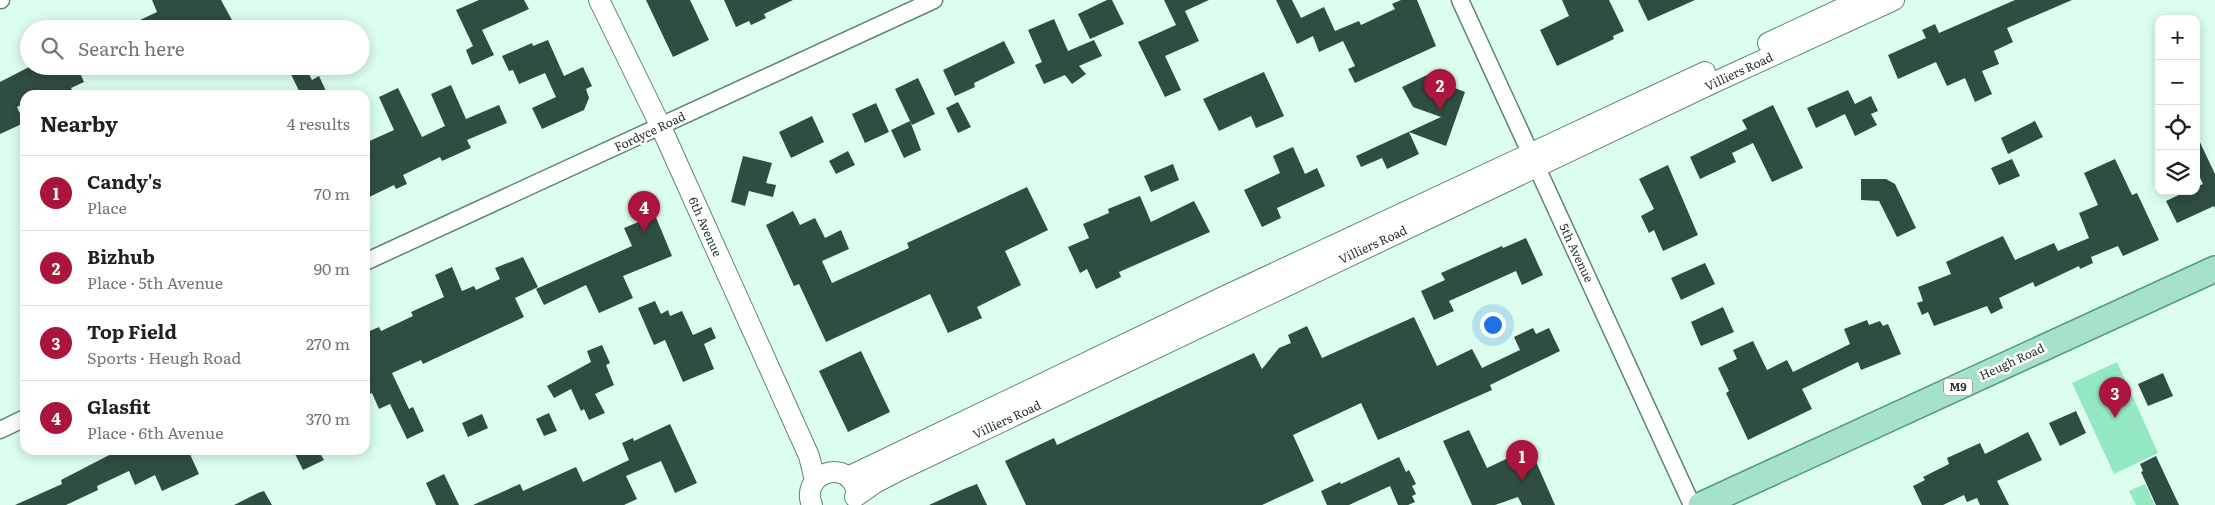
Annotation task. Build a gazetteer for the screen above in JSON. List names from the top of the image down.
{
  "streets": {
    "main road": ["Heugh Road", "M9"],
    "street": [
      "Villiers Road",
      "Fordyce Road",
      "6th Avenue",
      "5th Avenue"
    ]
  },
  "crossings": [
    ["Villiers Road", "6th Avenue"],
    ["Villiers Road", "5th Avenue"],
    ["Fordyce Road", "6th Avenue"]
  ],
  "page": {
    "map_buttons": ["+", "−"],
    "search": "Search here",
    "pins": [
      "2",
      "4",
      "3",
      "1"
    ],
    "heading": ["Nearby", "4 results"],
    "list": [
      {
        "mark": "1",
        "name": "Candy's",
        "note": "Place",
        "value": "70 m"
      },
      {
        "mark": "2",
        "name": "Bizhub",
        "note": "Place · 5th Avenue",
        "value": "90 m"
      },
      {
        "mark": "3",
        "name": "Top Field",
        "note": "Sports · Heugh Road",
        "value": "270 m"
      },
      {
        "mark": "4",
        "name": "Glasfit",
        "note": "Place · 6th Avenue",
        "value": "370 m"
      }
    ]
  }
}
